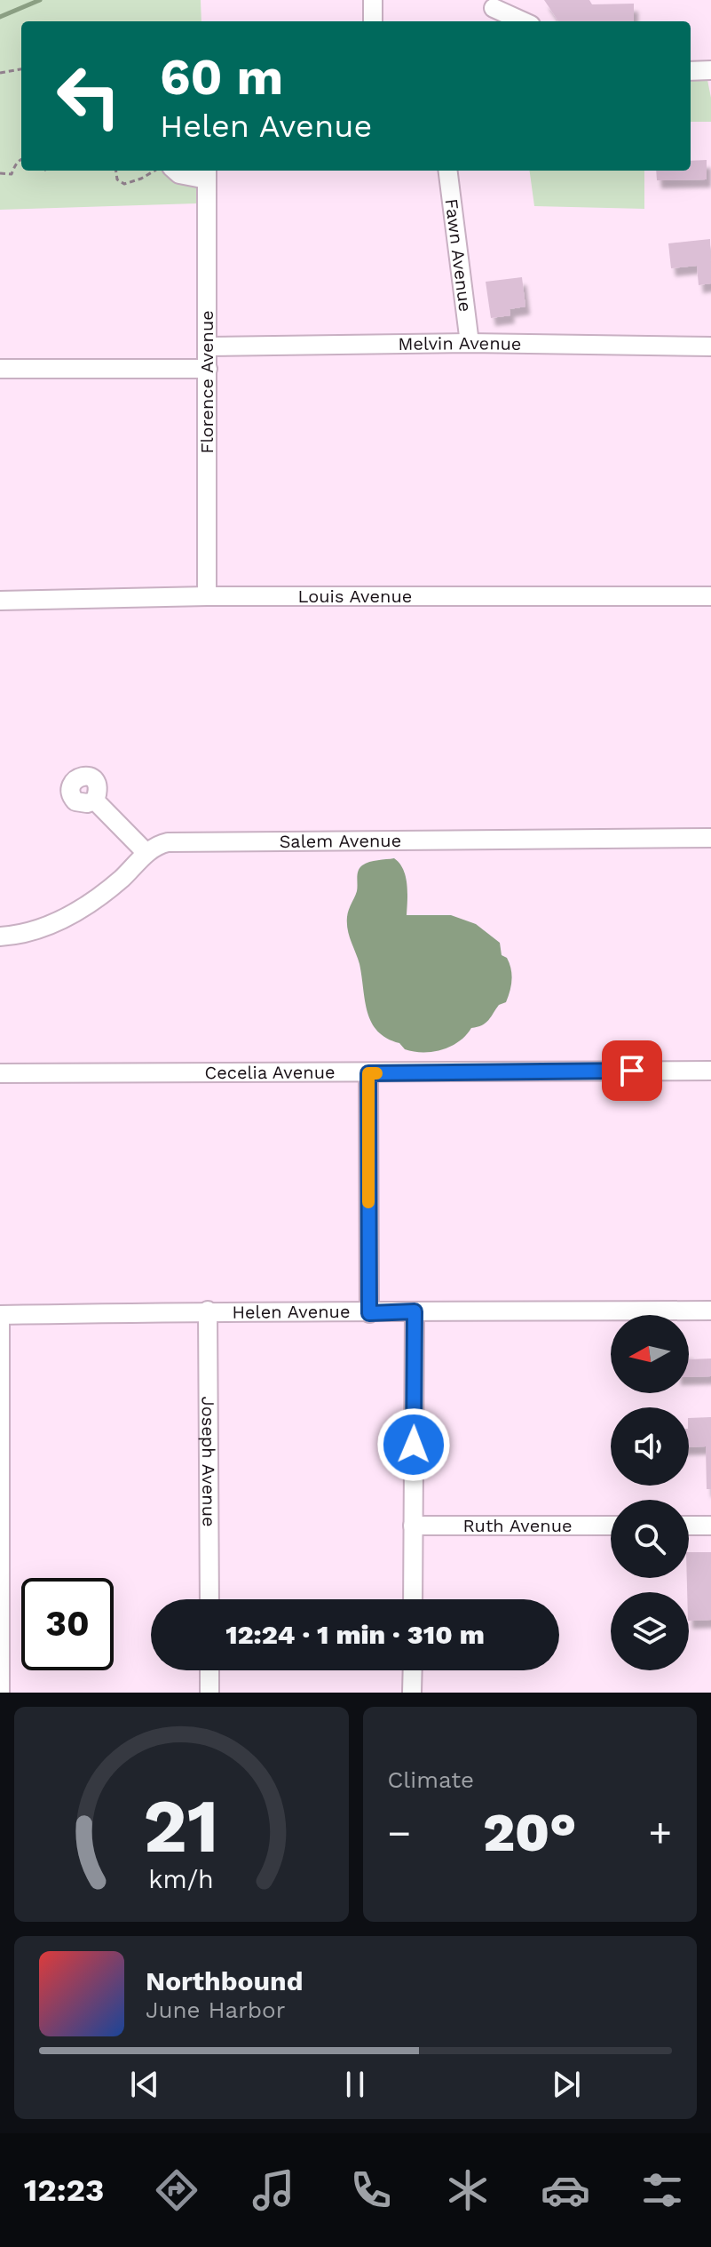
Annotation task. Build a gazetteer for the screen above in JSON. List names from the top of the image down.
{
  "streets": {
    "street": [
      "Fawn Avenue",
      "Melvin Avenue",
      "Florence Avenue",
      "Louis Avenue",
      "Salem Avenue",
      "Cecelia Avenue",
      "Helen Avenue",
      "Joseph Avenue",
      "Ruth Avenue"
    ]
  },
  "crossings": [
    ["Fawn Avenue", "Melvin Avenue"],
    ["Melvin Avenue", "Florence Avenue"],
    ["Florence Avenue", "Louis Avenue"],
    ["Helen Avenue", "Joseph Avenue"]
  ],
  "north": "left",
  "page": {
    "turn": ["60 m", "Helen Avenue"],
    "limit": "30",
    "trip": "12:24 · 1 min · 310 m",
    "tile": "Climate",
    "heat": ["−", "20°", "+"],
    "song": ["Northbound", "June Harbor"],
    "tabs": "12:23",
    "gauge": ["21", "km/h"]
  }
}
